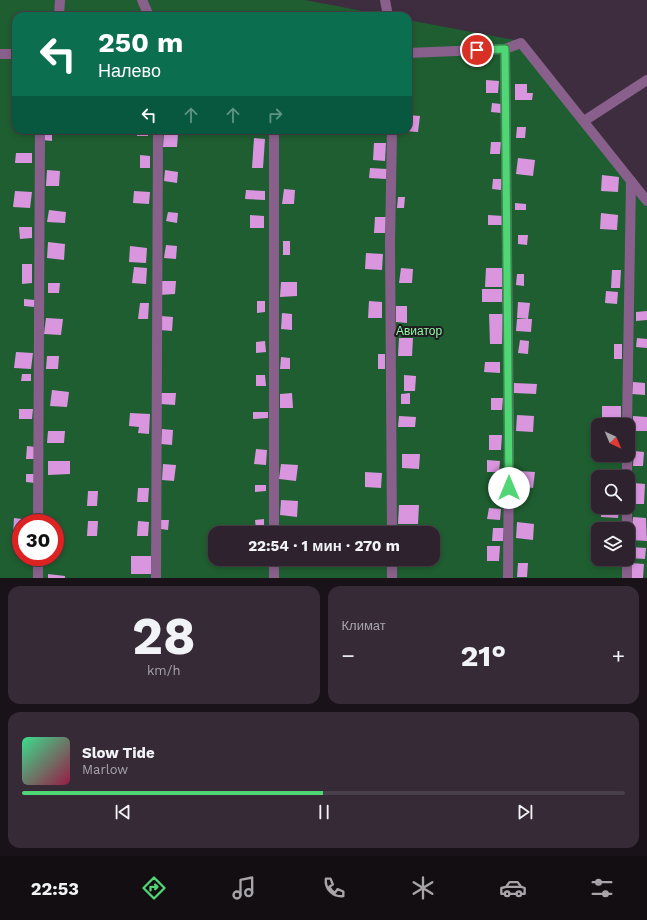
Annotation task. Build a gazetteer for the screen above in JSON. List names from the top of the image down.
{
  "parks": ["Авиатор"],
  "north": "bottom right",
  "page": {
    "turn": ["250 m", "Налево"],
    "limit": "30",
    "trip": "22:54 · 1 мин · 270 m",
    "tile": [
      ["28", "km/h"],
      "Климат"
    ],
    "heat": ["−", "21°", "+"],
    "song": ["Slow Tide", "Marlow"],
    "tabs": "22:53"
  }
}
